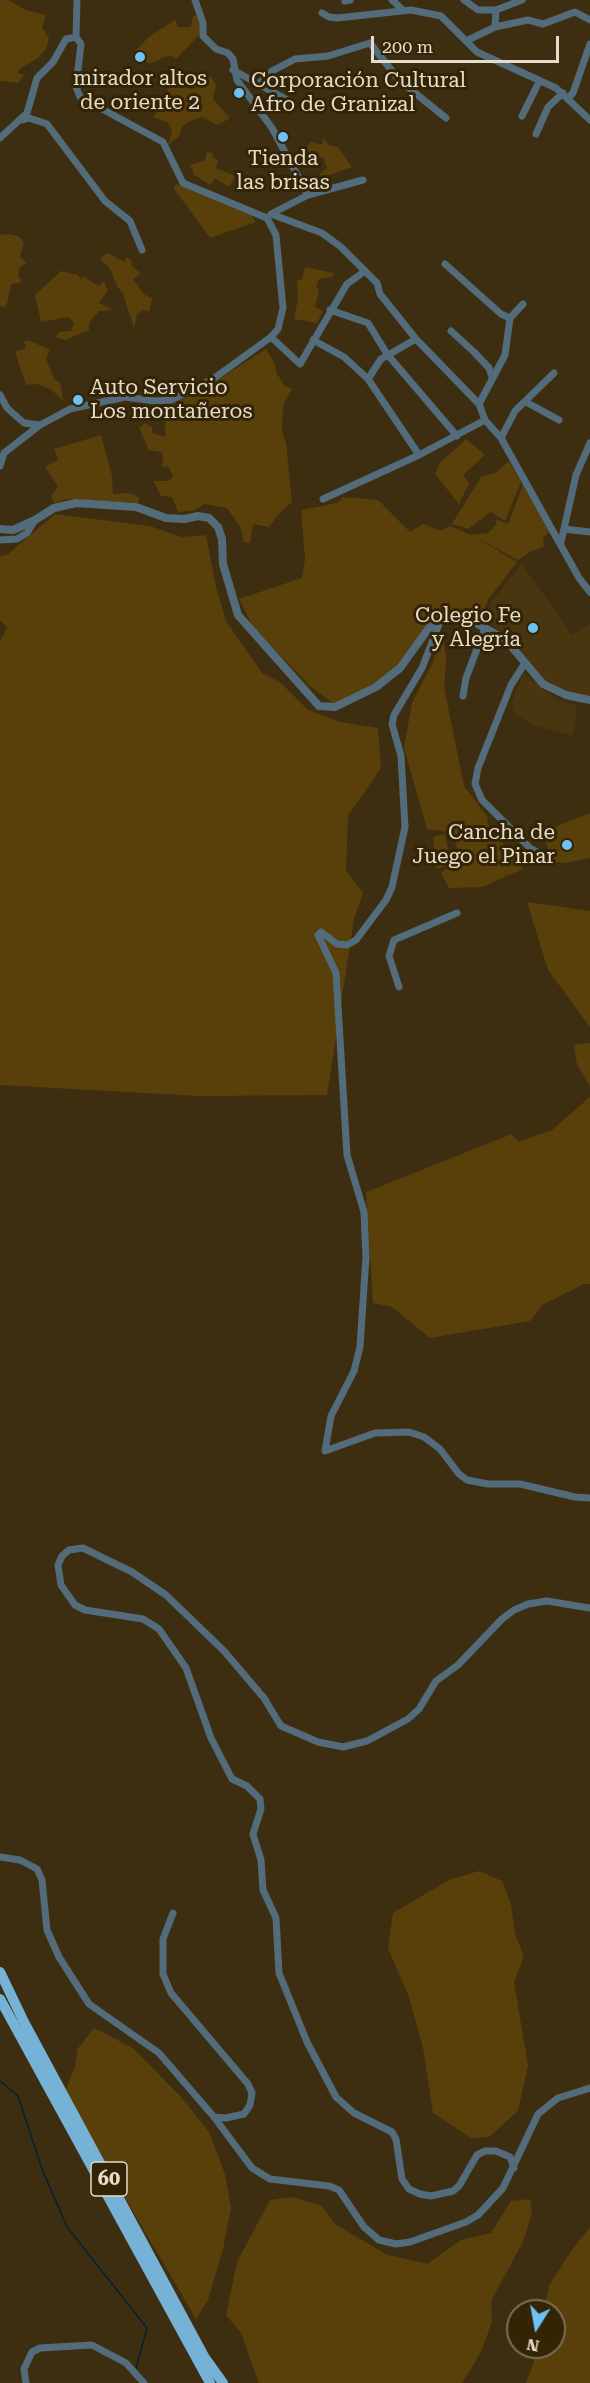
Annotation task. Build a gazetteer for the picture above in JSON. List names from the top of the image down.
{
  "streets": {
    "highway": ["60"]
  },
  "places": [
    "mirador altos de oriente 2",
    "Corporación Cultural Afro de Granizal",
    "Tienda las brisas",
    "Auto Servicio Los montañeros",
    "Colegio Fe y Alegría",
    "Cancha de Juego el Pinar"
  ],
  "scale_bar": "200 m",
  "north": "bottom"
}
